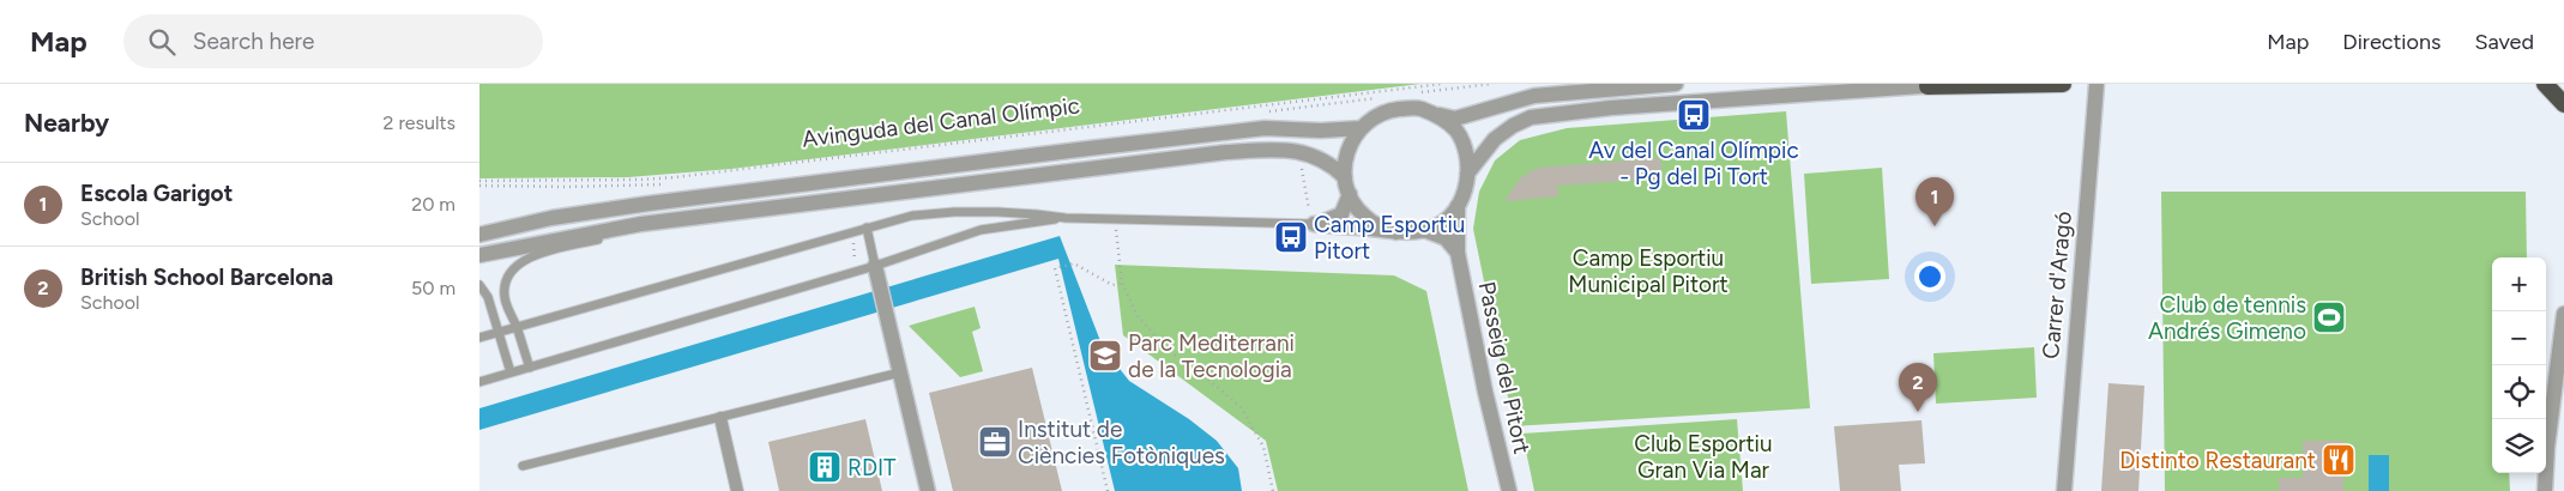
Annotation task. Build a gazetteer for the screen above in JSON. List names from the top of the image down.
{
  "streets": {
    "street": ["Avinguda del Canal Olímpic", "Carrer d'Aragó", "Passeig del Pitort"]
  },
  "crossings": [
    ["Avinguda del Canal Olímpic", "Passeig del Pitort"]
  ],
  "parks": ["Camp Esportiu Municipal Pitort", "Club Esportiu Gran Via Mar"],
  "places": {
    "bus stop": ["Av del Canal Olímpic - Pg del Pi Tort", "Camp Esportiu Pitort"],
    "sports": ["Club de tennis Andrés Gimeno"],
    "school or university": ["Parc Mediterrani de la Tecnologia"],
    "office": ["Institut de Ciències Fotòniques"],
    "restaurant": ["Distinto Restaurant"],
    "building": ["RDIT"]
  },
  "page": {
    "header": "Map",
    "search": "Search here",
    "nav": ["Map", "Directions", "Saved"],
    "heading": ["Nearby", "2 results"],
    "list": [
      {
        "mark": "1",
        "name": "Escola Garigot",
        "note": "School",
        "value": "20 m"
      },
      {
        "mark": "2",
        "name": "British School Barcelona",
        "note": "School",
        "value": "50 m"
      }
    ],
    "pins": ["1", "2"],
    "map_buttons": ["+", "−"]
  }
}
